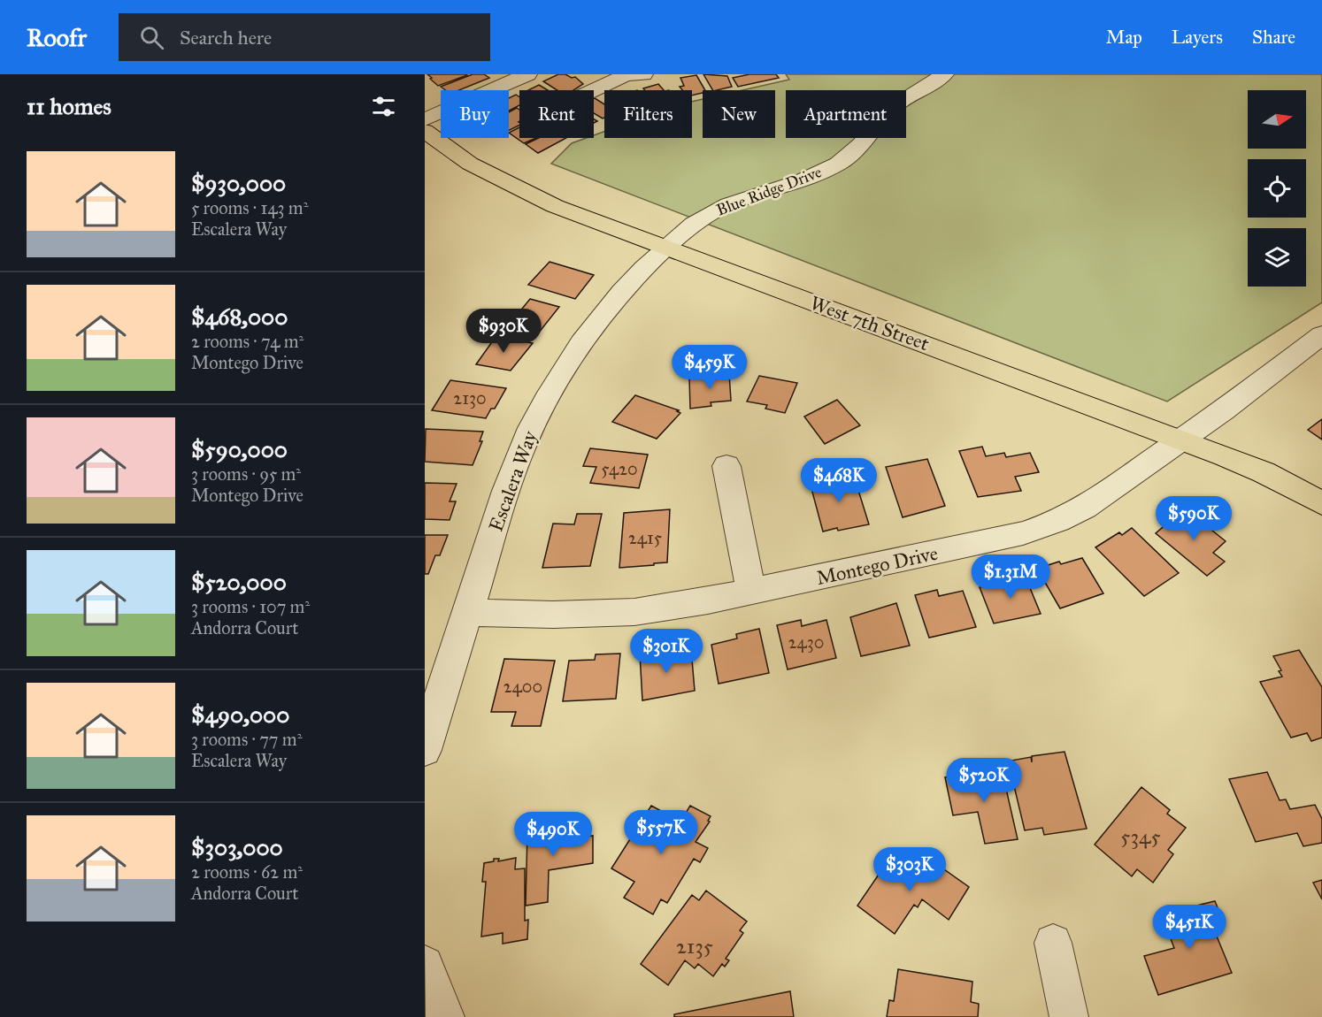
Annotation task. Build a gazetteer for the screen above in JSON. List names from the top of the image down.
{
  "streets": {
    "main road": ["West 7th Street"],
    "street": ["Blue Ridge Drive", "Escalera Way", "Montego Drive"]
  },
  "crossings": [
    ["Blue Ridge Drive", "West 7th Street"],
    ["Blue Ridge Drive", "Escalera Way"],
    ["West 7th Street", "Escalera Way"],
    ["West 7th Street", "Montego Drive"],
    ["Escalera Way", "Montego Drive"]
  ],
  "house_numbers": [
    "2130",
    "5420",
    "2415",
    "2430",
    "2400",
    "5345",
    "2135"
  ],
  "north": "right",
  "page": {
    "header": "Roofr",
    "search": "Search here",
    "nav": ["Map", "Layers", "Share"],
    "heading": "11 homes",
    "chip": [
      "Buy",
      "Rent",
      "Filters",
      "New",
      "Apartment"
    ],
    "list": [
      {
        "name": "$930,000",
        "note": "5 rooms · 143 m² · Escalera Way"
      },
      {
        "name": "$468,000",
        "note": "2 rooms · 74 m² · Montego Drive"
      },
      {
        "name": "$590,000",
        "note": "3 rooms · 95 m² · Montego Drive"
      },
      {
        "name": "$520,000",
        "note": "3 rooms · 107 m² · Andorra Court"
      },
      {
        "name": "$490,000",
        "note": "3 rooms · 77 m² · Escalera Way"
      },
      {
        "name": "$303,000",
        "note": "2 rooms · 62 m² · Andorra Court"
      }
    ],
    "price": [
      "$930K",
      "$459K",
      "$468K",
      "$590K",
      "$1.31M",
      "$301K",
      "$520K",
      "$557K",
      "$490K",
      "$303K",
      "$451K"
    ]
  }
}
